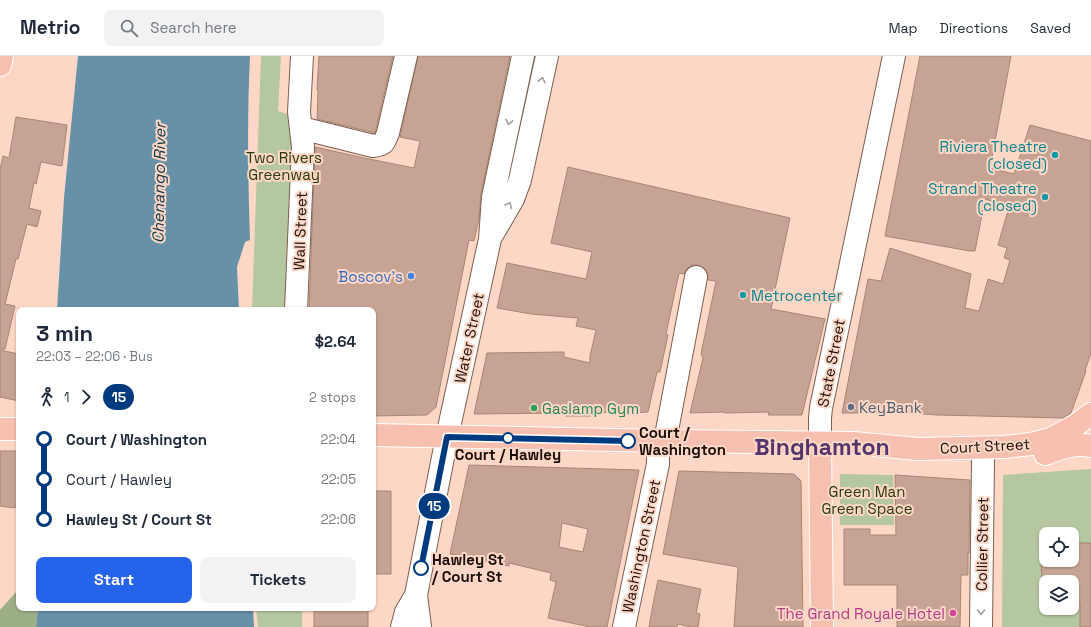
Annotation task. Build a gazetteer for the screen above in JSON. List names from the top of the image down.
{
  "streets": {
    "main road": ["State Street", "Court Street"],
    "street": [
      "Wall Street",
      "Water Street",
      "Collier Street",
      "Washington Street"
    ]
  },
  "crossings": [
    ["Water Street", "Court Street"],
    ["State Street", "Court Street"],
    ["Court Street", "Collier Street"],
    ["Court Street", "Washington Street"]
  ],
  "one_way": ["Collier Street"],
  "districts": ["Binghamton"],
  "water": ["Chenango River"],
  "parks": ["Two Rivers Greenway", "Green Man Green Space"],
  "places": [
    "Riviera Theatre (closed)",
    "Strand Theatre (closed)",
    "Boscov's",
    "Metrocenter",
    "KeyBank",
    "Gaslamp Gym",
    "Court / Hawley",
    "Court / Washington",
    "Hawley St / Court St",
    "The Grand Royale Hotel"
  ],
  "lines": ["bus line 15"],
  "page": {
    "header": "Metrio",
    "search": "Search here",
    "nav": ["Map", "Directions", "Saved"],
    "on_map": "15",
    "heading": ["3 min", "22:03 – 22:06 · Bus", "$2.64"],
    "legs": ["1", "15", "2 stops"],
    "list": [
      {
        "name": "Court / Washington",
        "value": "22:04"
      },
      {
        "name": "Court / Hawley",
        "value": "22:05"
      },
      {
        "name": "Hawley St / Court St",
        "value": "22:06"
      }
    ],
    "buttons": ["Start", "Tickets"]
  }
}
